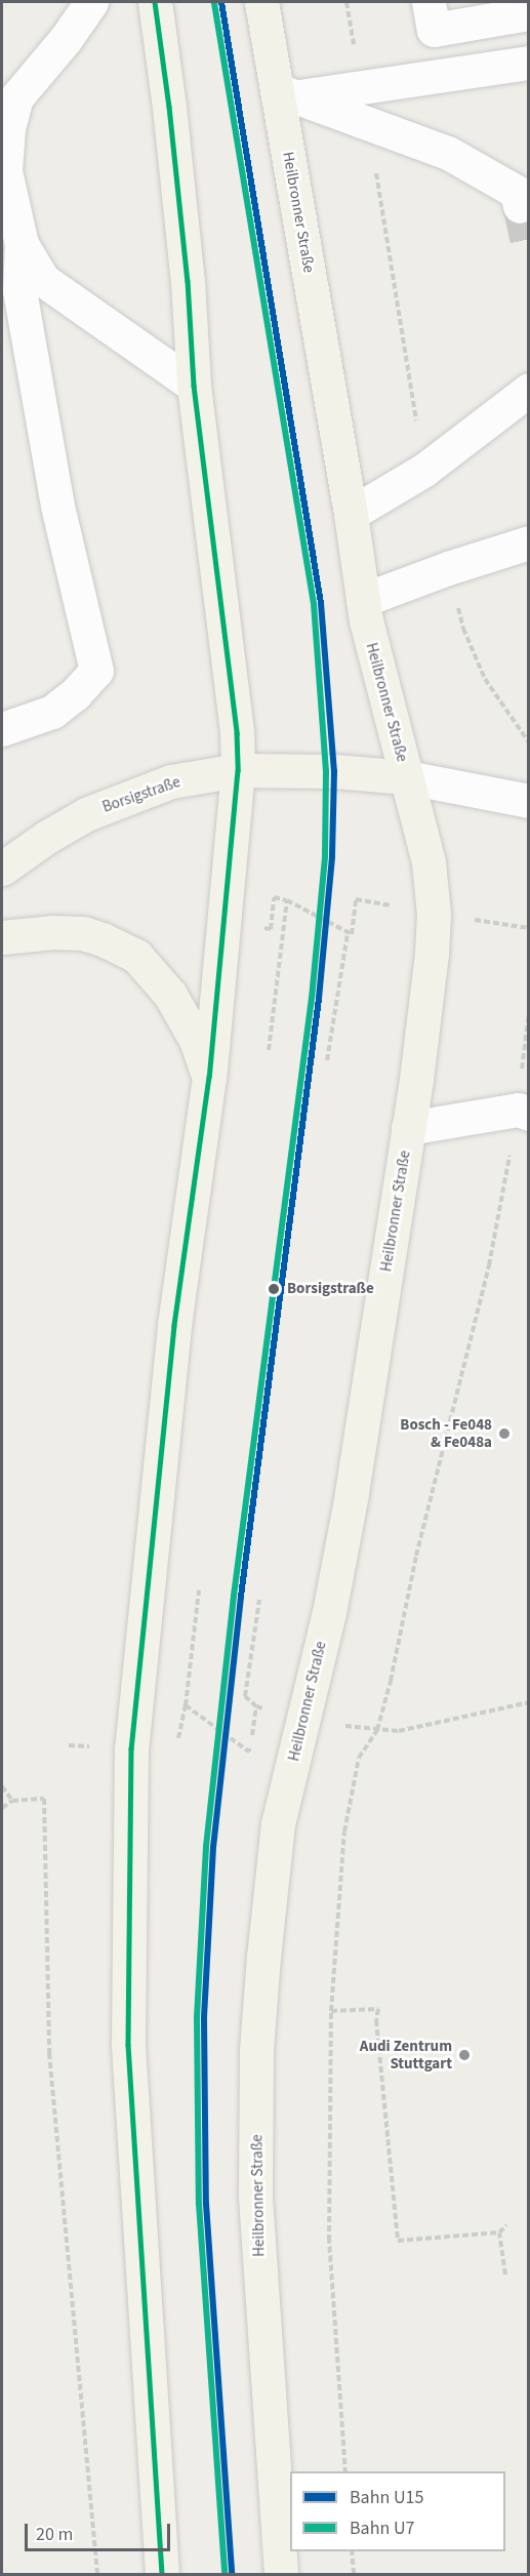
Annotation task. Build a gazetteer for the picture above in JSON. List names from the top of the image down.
{
  "streets": {
    "main road": ["Heilbronner Straße", "Borsigstraße"]
  },
  "crossings": [
    ["Heilbronner Straße", "Borsigstraße"]
  ],
  "places": ["Borsigstraße", "Bosch - Fe048 & Fe048a", "Audi Zentrum Stuttgart"],
  "lines": ["rail line U15", "rail line U7"],
  "legend": ["Bahn U15", "Bahn U7"],
  "scale_bar": "20 m"
}
